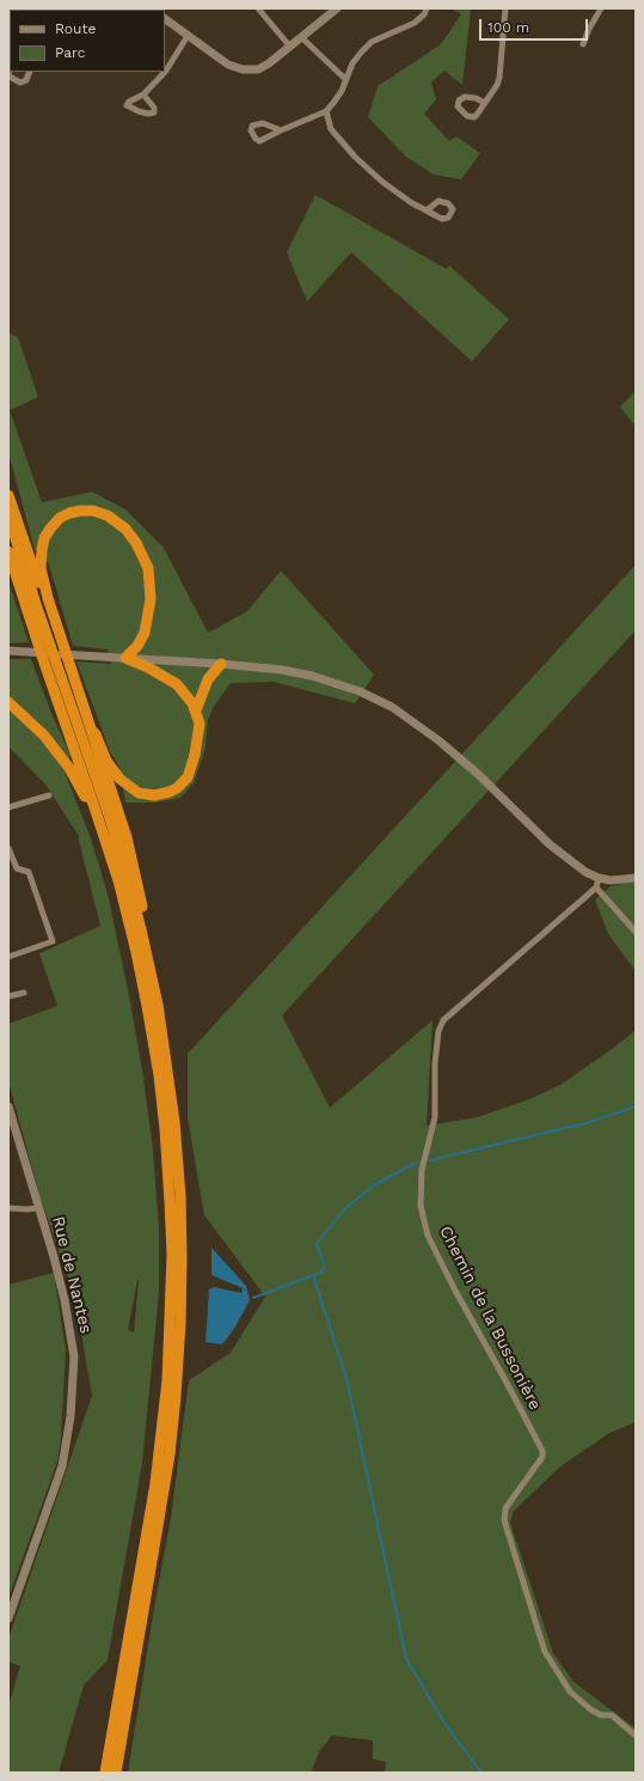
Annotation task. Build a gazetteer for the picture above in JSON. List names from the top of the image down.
{
  "streets": {
    "street": ["Rue de Nantes", "Chemin de la Bussonière"]
  },
  "legend": ["Route", "Parc"],
  "scale_bar": "100 m"
}
